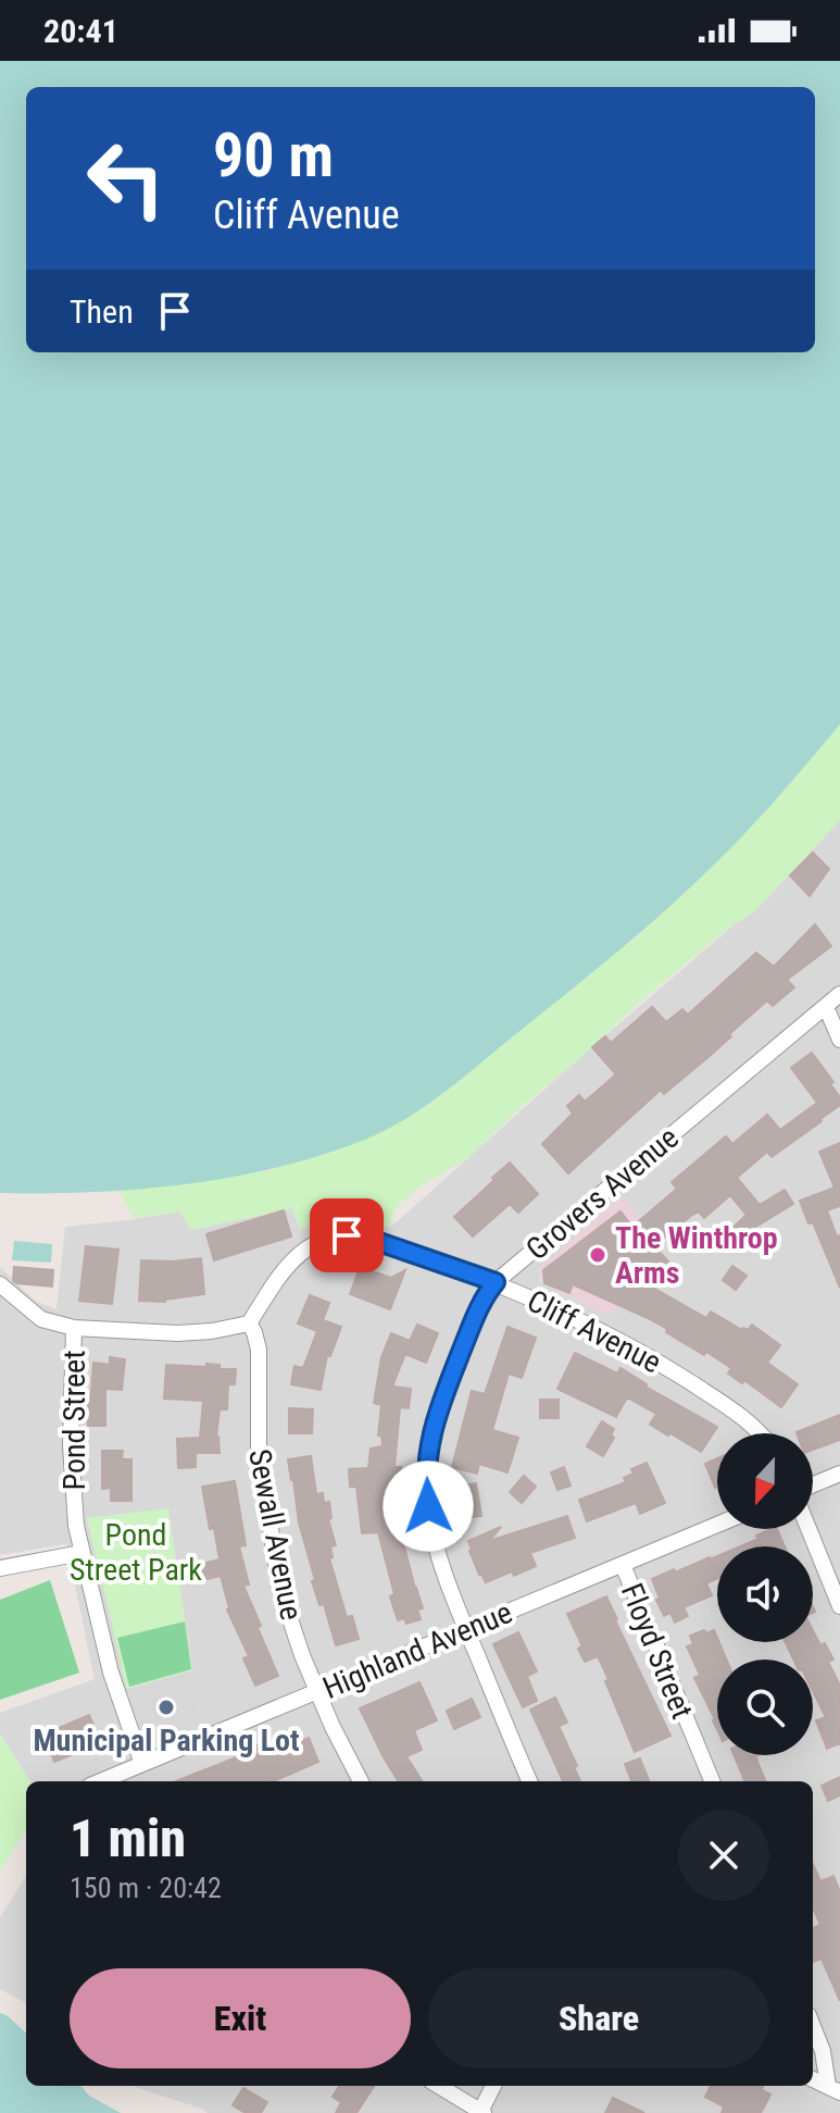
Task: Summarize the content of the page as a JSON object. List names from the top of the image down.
{
  "streets": {
    "street": [
      "Grovers Avenue",
      "Cliff Avenue",
      "Pond Street",
      "Sewall Avenue",
      "Highland Avenue",
      "Floyd Street"
    ]
  },
  "crossings": [
    ["Grovers Avenue", "Cliff Avenue"],
    ["Grovers Avenue", "Highland Avenue"],
    ["Cliff Avenue", "Sewall Avenue"],
    ["Pond Street", "Highland Avenue"],
    ["Sewall Avenue", "Highland Avenue"],
    ["Highland Avenue", "Floyd Street"]
  ],
  "parks": ["Pond Street Park"],
  "places": ["The Winthrop Arms", "Municipal Parking Lot"],
  "north": "bottom",
  "page": {
    "status": "20:41",
    "turn": ["90 m", "Cliff Avenue"],
    "then": "Then",
    "heading": ["1 min", "150 m · 20:42"],
    "buttons": ["Exit", "Share"]
  }
}
